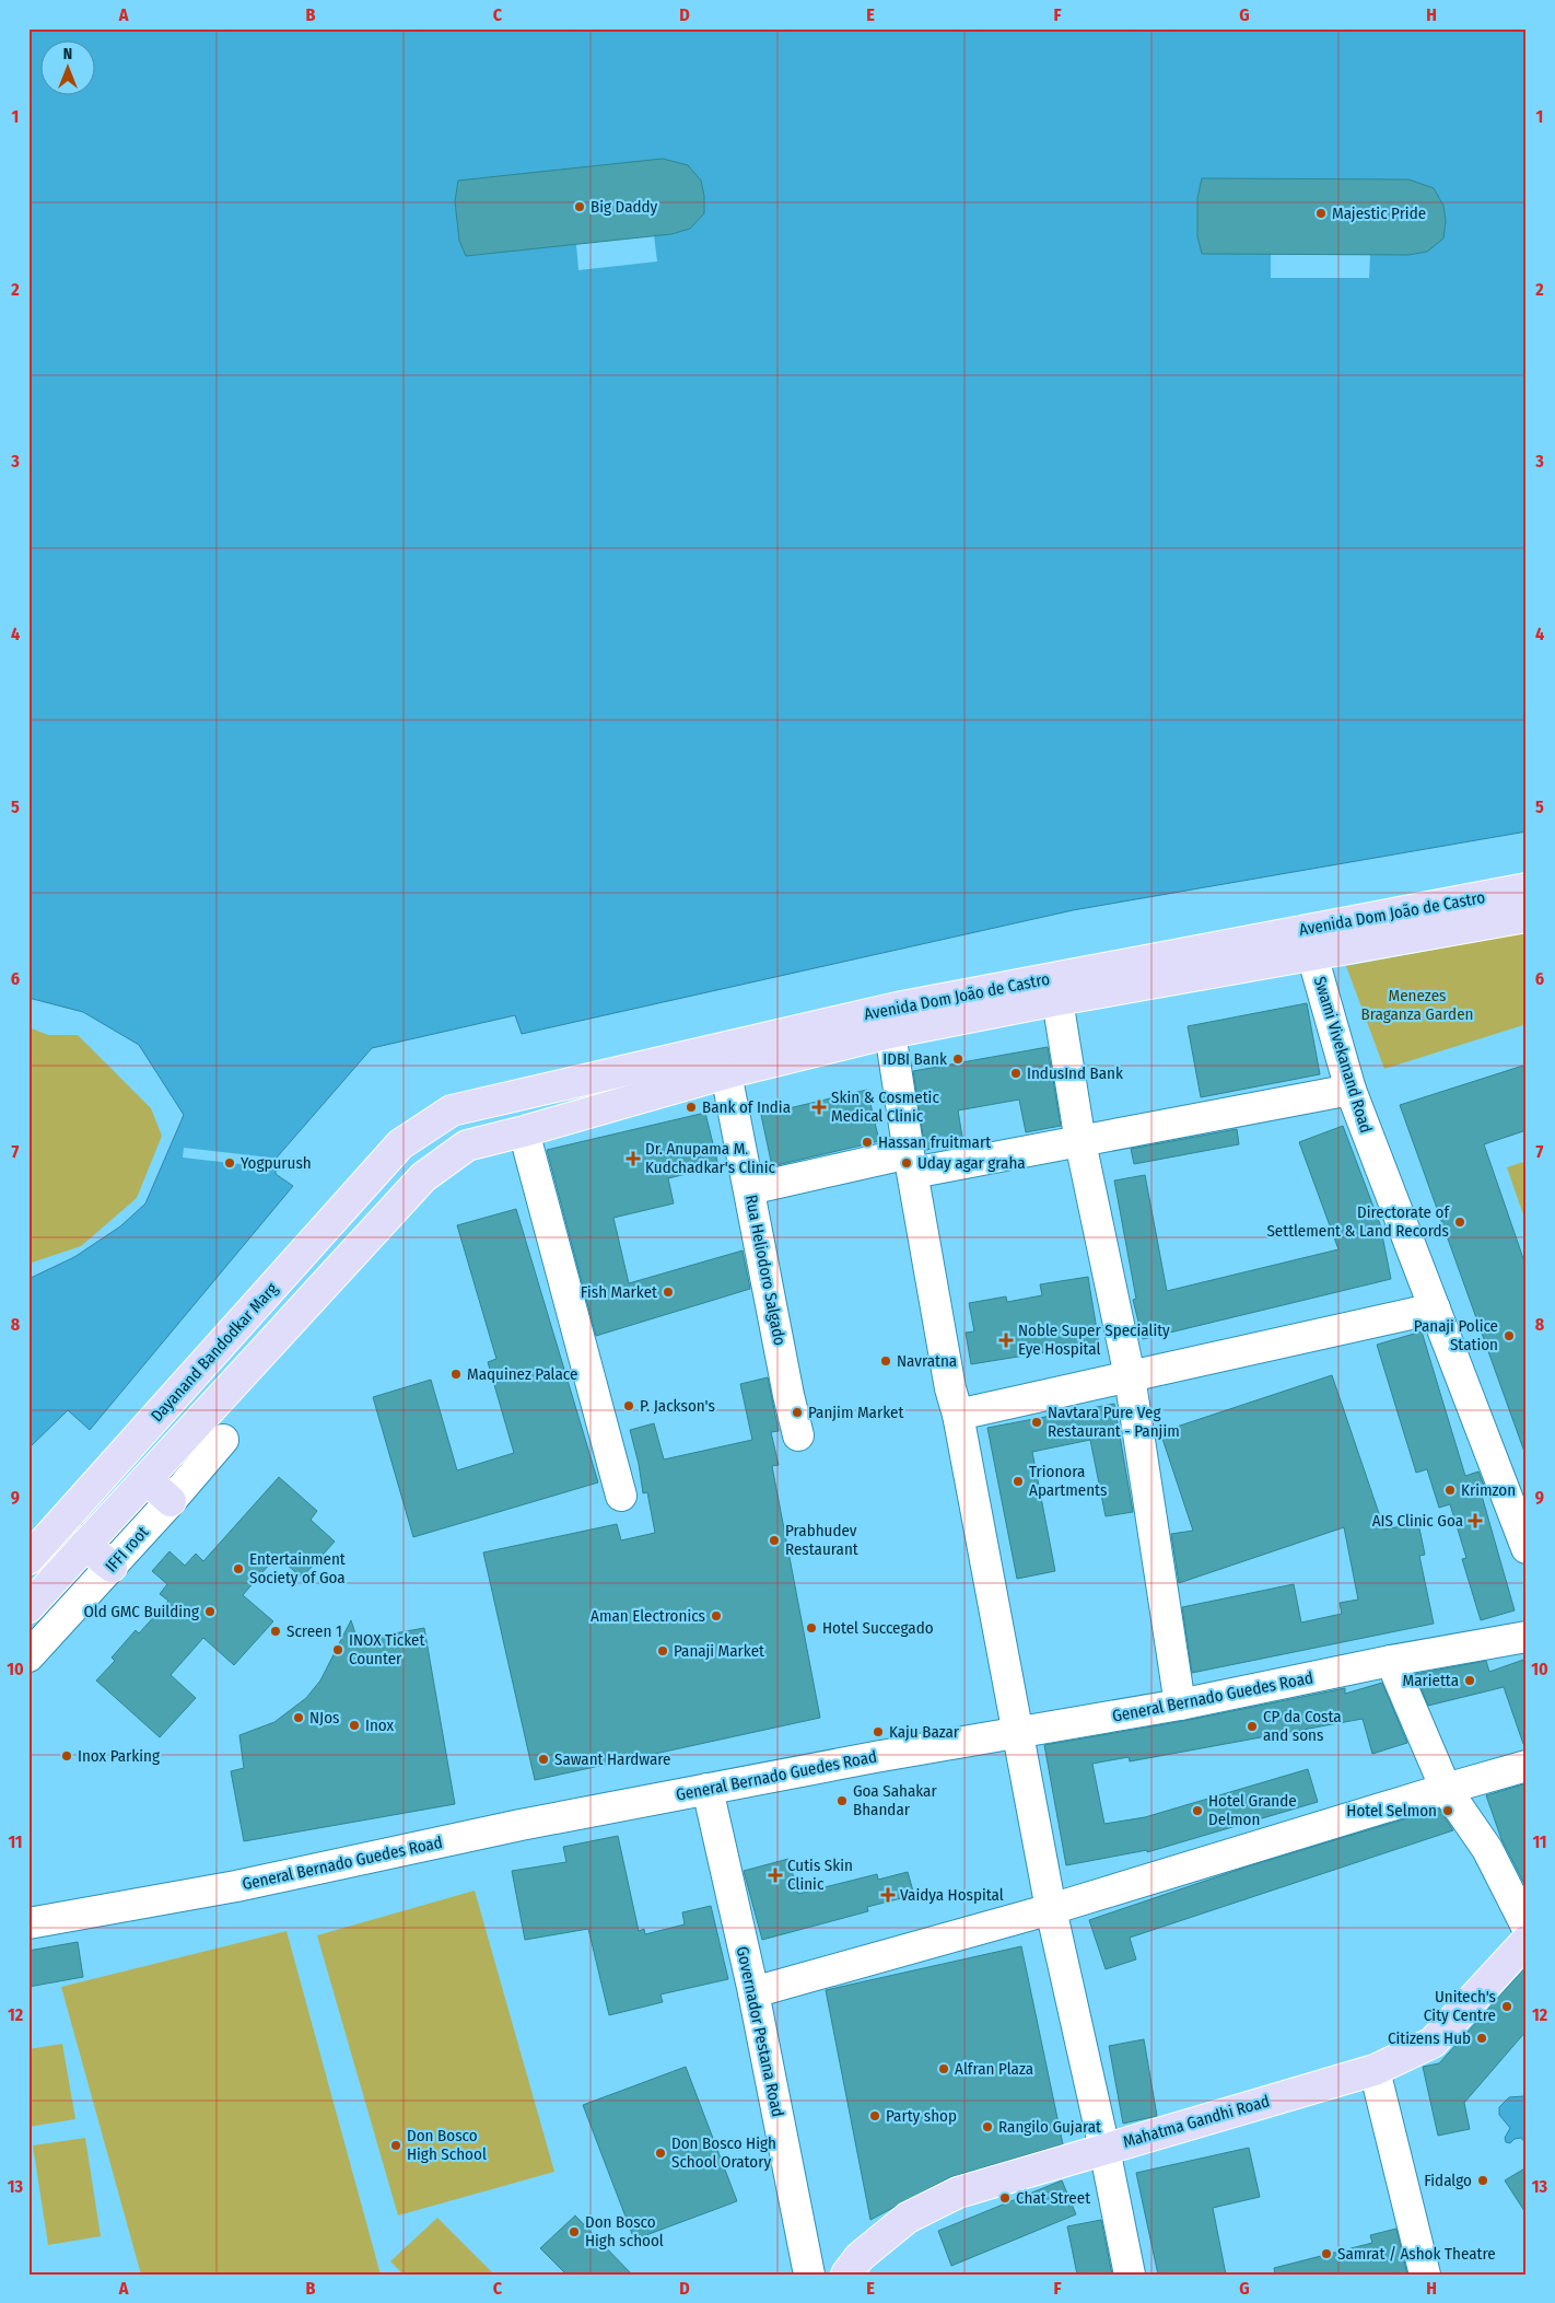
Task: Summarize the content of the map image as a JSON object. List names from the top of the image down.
{
  "streets": {
    "main road": ["Avenida Dom João de Castro", "Dayanand Bandodkar Marg", "Mahatma Gandhi Road"],
    "street": [
      "Swami Vivekanand Road",
      "Rua Heliodoro Salgado",
      "IFFI root",
      "General Bernado Guedes Road",
      "Governador Pestana Road"
    ]
  },
  "crossings": [
    ["Avenida Dom João de Castro", "Swami Vivekanand Road"],
    ["Avenida Dom João de Castro", "Rua Heliodoro Salgado"],
    ["Avenida Dom João de Castro", "Dayanand Bandodkar Marg"],
    ["General Bernado Guedes Road", "Governador Pestana Road"]
  ],
  "parks": ["Menezes Braganza Garden"],
  "places": {
    "other": [
      "Big Daddy",
      "Majestic Pride",
      "IDBI Bank",
      "IndusInd Bank",
      "Bank of India",
      "Hassan fruitmart",
      "Yogpurush",
      "Uday agar graha",
      "Directorate of Settlement & Land Records",
      "Fish Market",
      "Panaji Police Station",
      "Navratna",
      "Maquinez Palace",
      "P. Jackson's",
      "Panjim Market",
      "Navtara Pure Veg Restaurant - Panjim",
      "Trionora Apartments",
      "Krimzon",
      "Prabhudev Restaurant",
      "Entertainment Society of Goa",
      "Old GMC Building",
      "Aman Electronics",
      "Hotel Succegado",
      "Screen 1",
      "INOX Ticket Counter",
      "Panaji Market",
      "Marietta",
      "NJos",
      "Inox",
      "CP da Costa and sons",
      "Kaju Bazar",
      "Inox Parking",
      "Sawant Hardware",
      "Goa Sahakar Bhandar",
      "Hotel Grande Delmon",
      "Hotel Selmon",
      "Unitech's City Centre",
      "Citizens Hub",
      "Alfran Plaza",
      "Party shop",
      "Rangilo Gujarat",
      "Don Bosco High School",
      "Don Bosco High School Oratory",
      "Fidalgo",
      "Chat Street",
      "Don Bosco High school",
      "Samrat / Ashok Theatre"
    ],
    "health": [
      "Skin & Cosmetic Medical Clinic",
      "Dr. Anupama M. Kudchadkar's Clinic",
      "Noble Super Speciality Eye Hospital",
      "AIS Clinic Goa",
      "Cutis Skin Clinic",
      "Vaidya Hospital"
    ]
  },
  "north": "top",
  "grid": {
    "columns": [
      "A",
      "B",
      "C",
      "D",
      "E",
      "F",
      "G",
      "H"
    ],
    "rows": [
      "1",
      "2",
      "3",
      "4",
      "5",
      "6",
      "7",
      "8",
      "9",
      "10",
      "11",
      "12",
      "13"
    ]
  }
}
